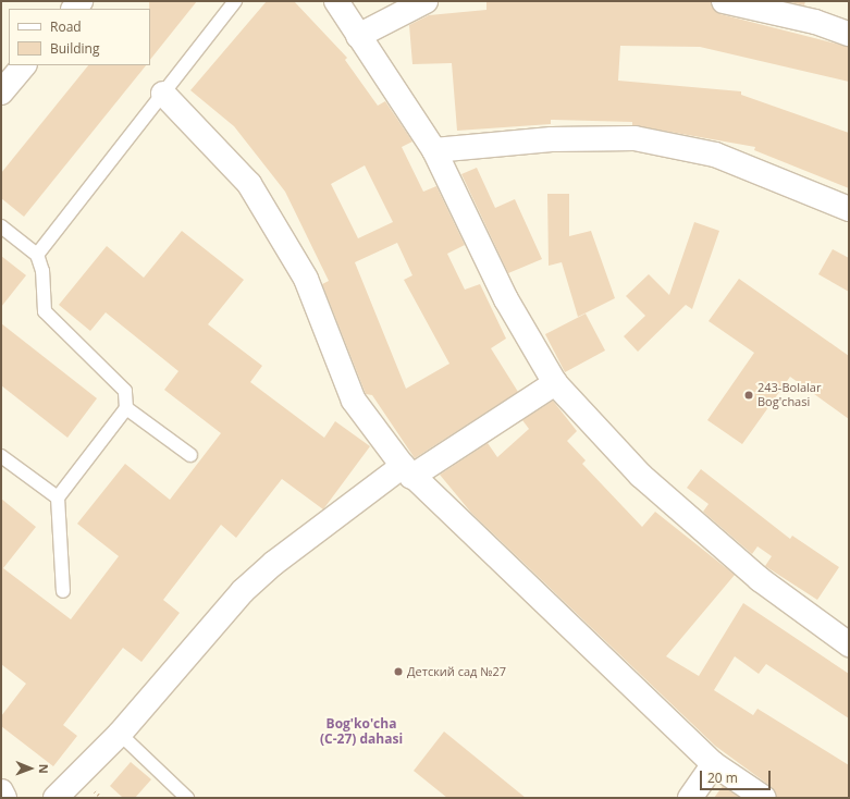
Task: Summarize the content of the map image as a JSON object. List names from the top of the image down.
{
  "districts": ["Bog'ko'cha (C-27) dahasi"],
  "places": ["243-Bolalar Bog'chasi", "Детский сад №27"],
  "legend": ["Road", "Building"],
  "scale_bar": "20 m",
  "north": "right"
}
